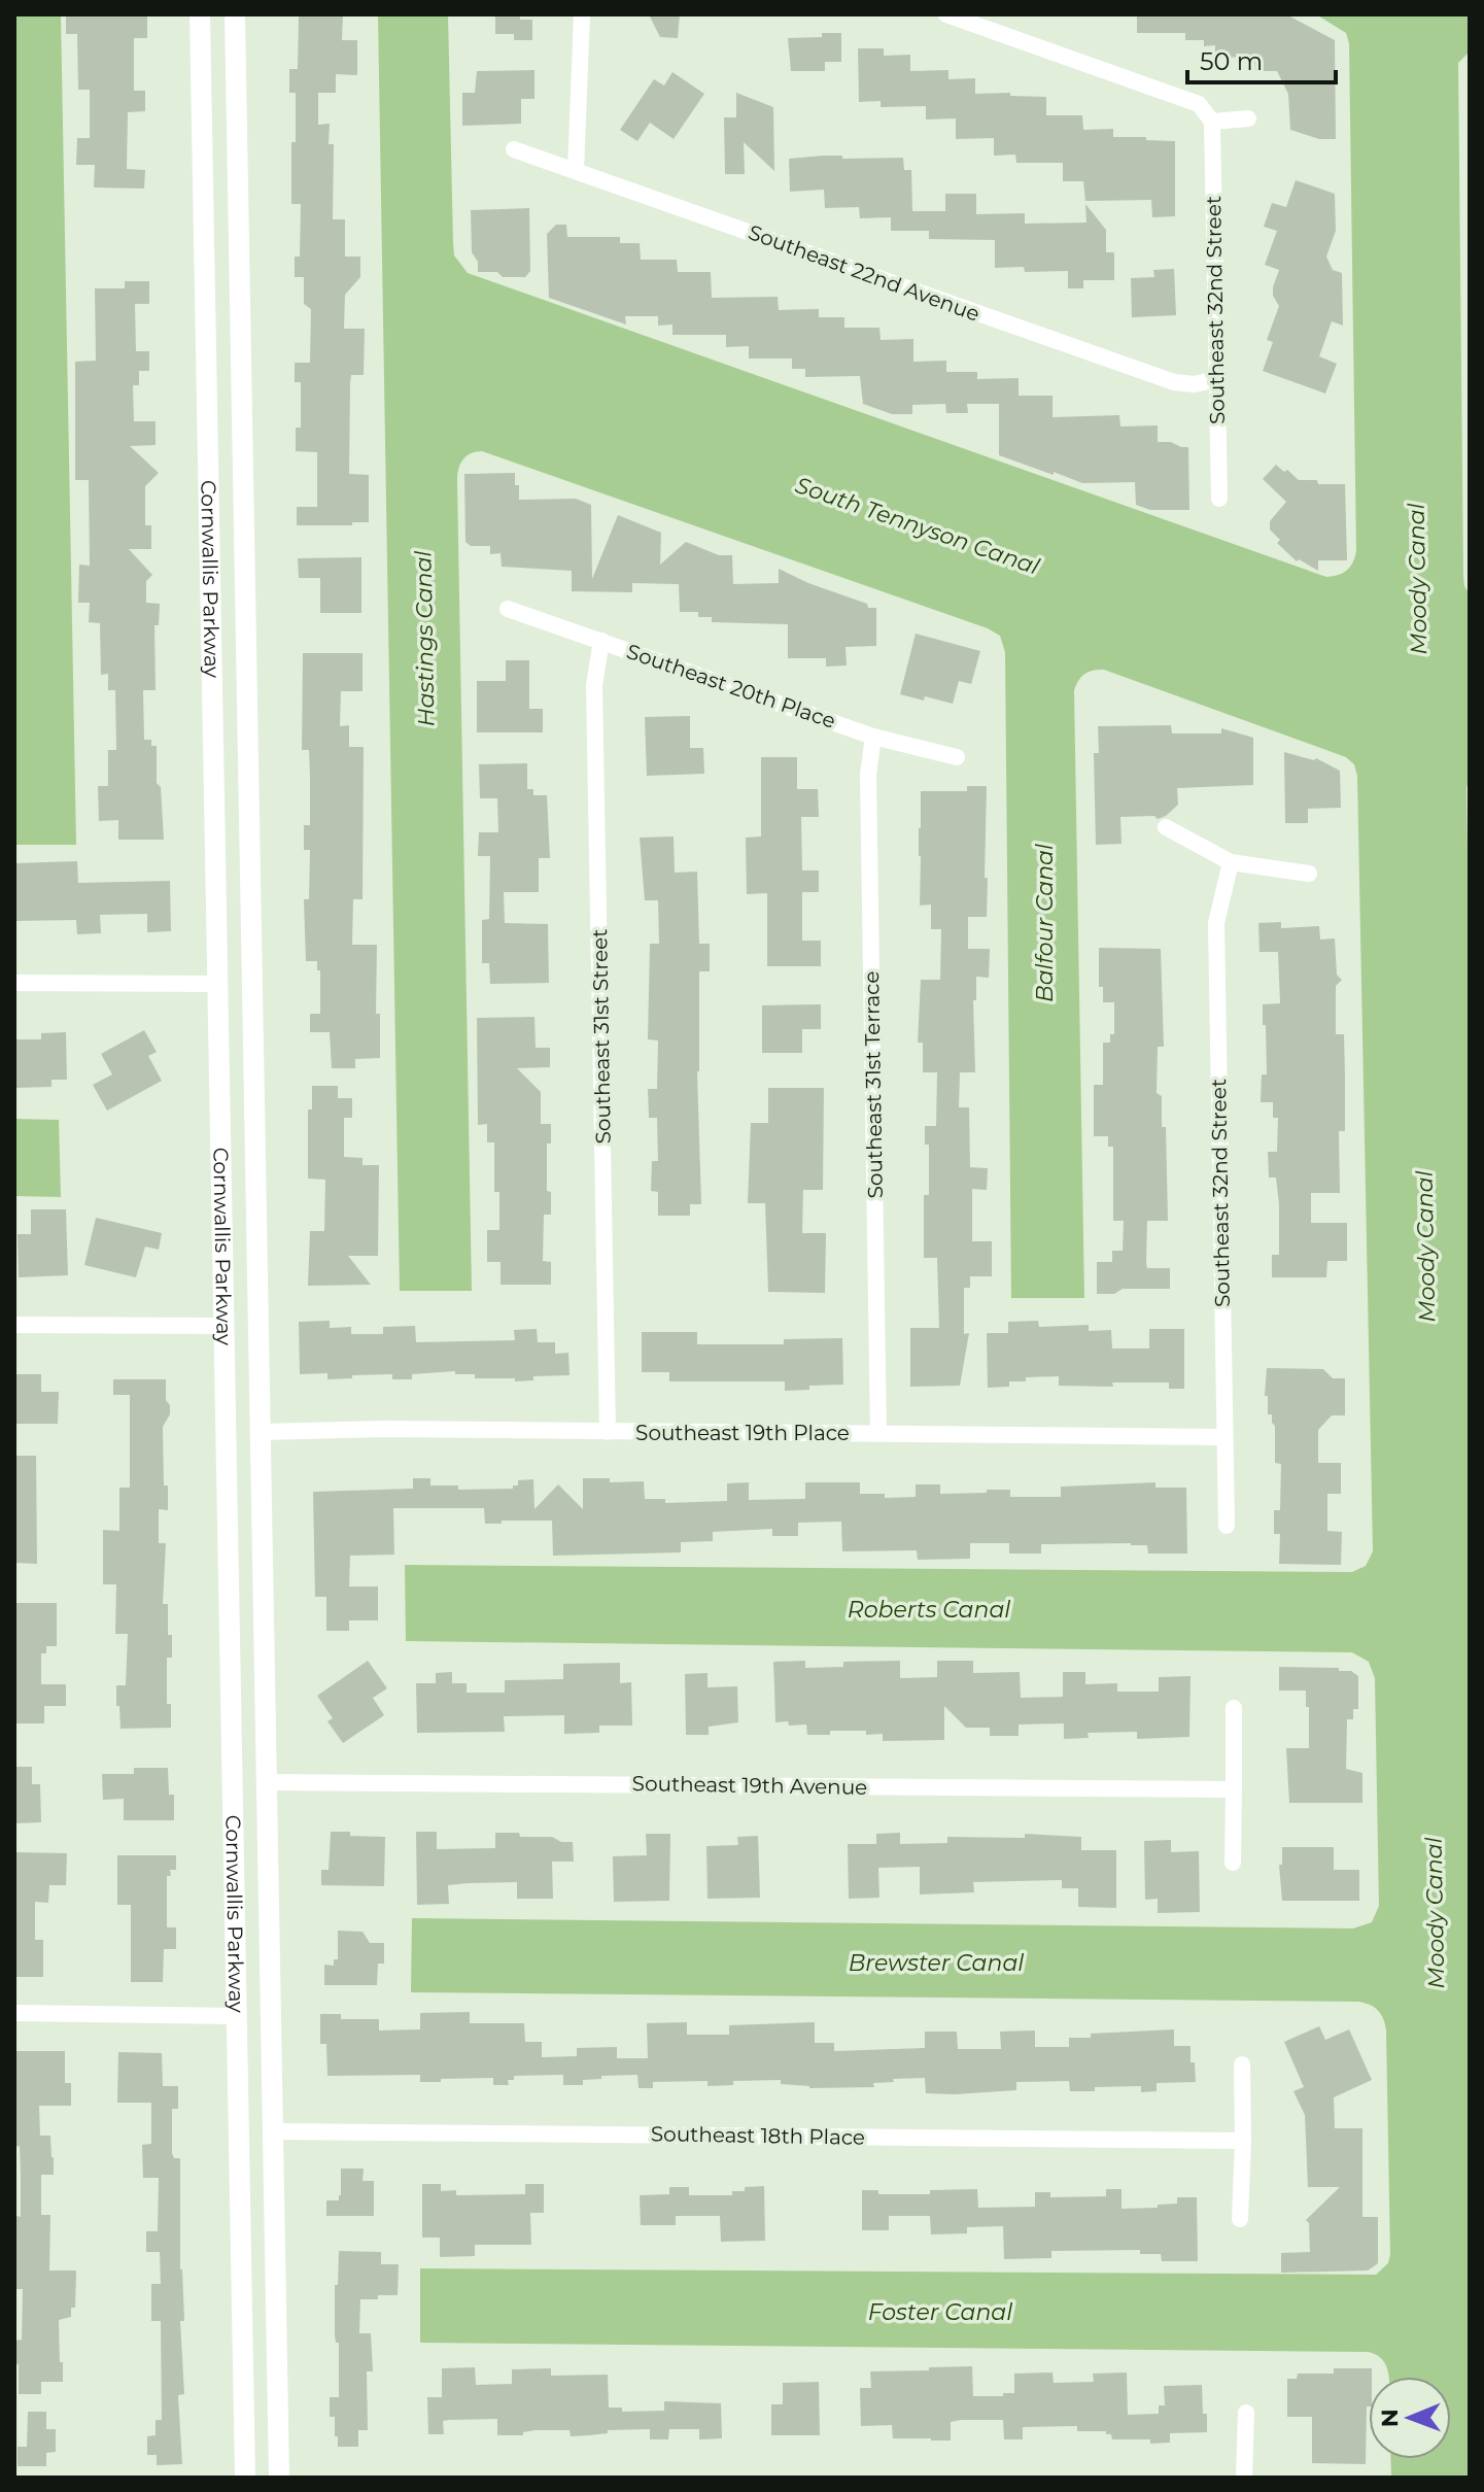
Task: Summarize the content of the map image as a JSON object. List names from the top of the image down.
{
  "streets": {
    "street": [
      "Southeast 22nd Avenue",
      "Southeast 32nd Street",
      "Cornwallis Parkway",
      "Southeast 20th Place",
      "Southeast 31st Street",
      "Southeast 31st Terrace",
      "Southeast 19th Place",
      "Southeast 19th Avenue",
      "Southeast 18th Place"
    ]
  },
  "crossings": [
    ["Southeast 22nd Avenue", "Southeast 32nd Street"],
    ["Southeast 32nd Street", "Southeast 19th Place"],
    ["Cornwallis Parkway", "Southeast 19th Place"],
    ["Cornwallis Parkway", "Southeast 19th Avenue"],
    ["Cornwallis Parkway", "Southeast 18th Place"],
    ["Southeast 20th Place", "Southeast 31st Street"],
    ["Southeast 20th Place", "Southeast 31st Terrace"],
    ["Southeast 31st Street", "Southeast 19th Place"],
    ["Southeast 31st Terrace", "Southeast 19th Place"]
  ],
  "water": [
    "South Tennyson Canal",
    "Moody Canal",
    "Hastings Canal",
    "Balfour Canal",
    "Roberts Canal",
    "Brewster Canal",
    "Foster Canal"
  ],
  "scale_bar": "50 m",
  "north": "left"
}
